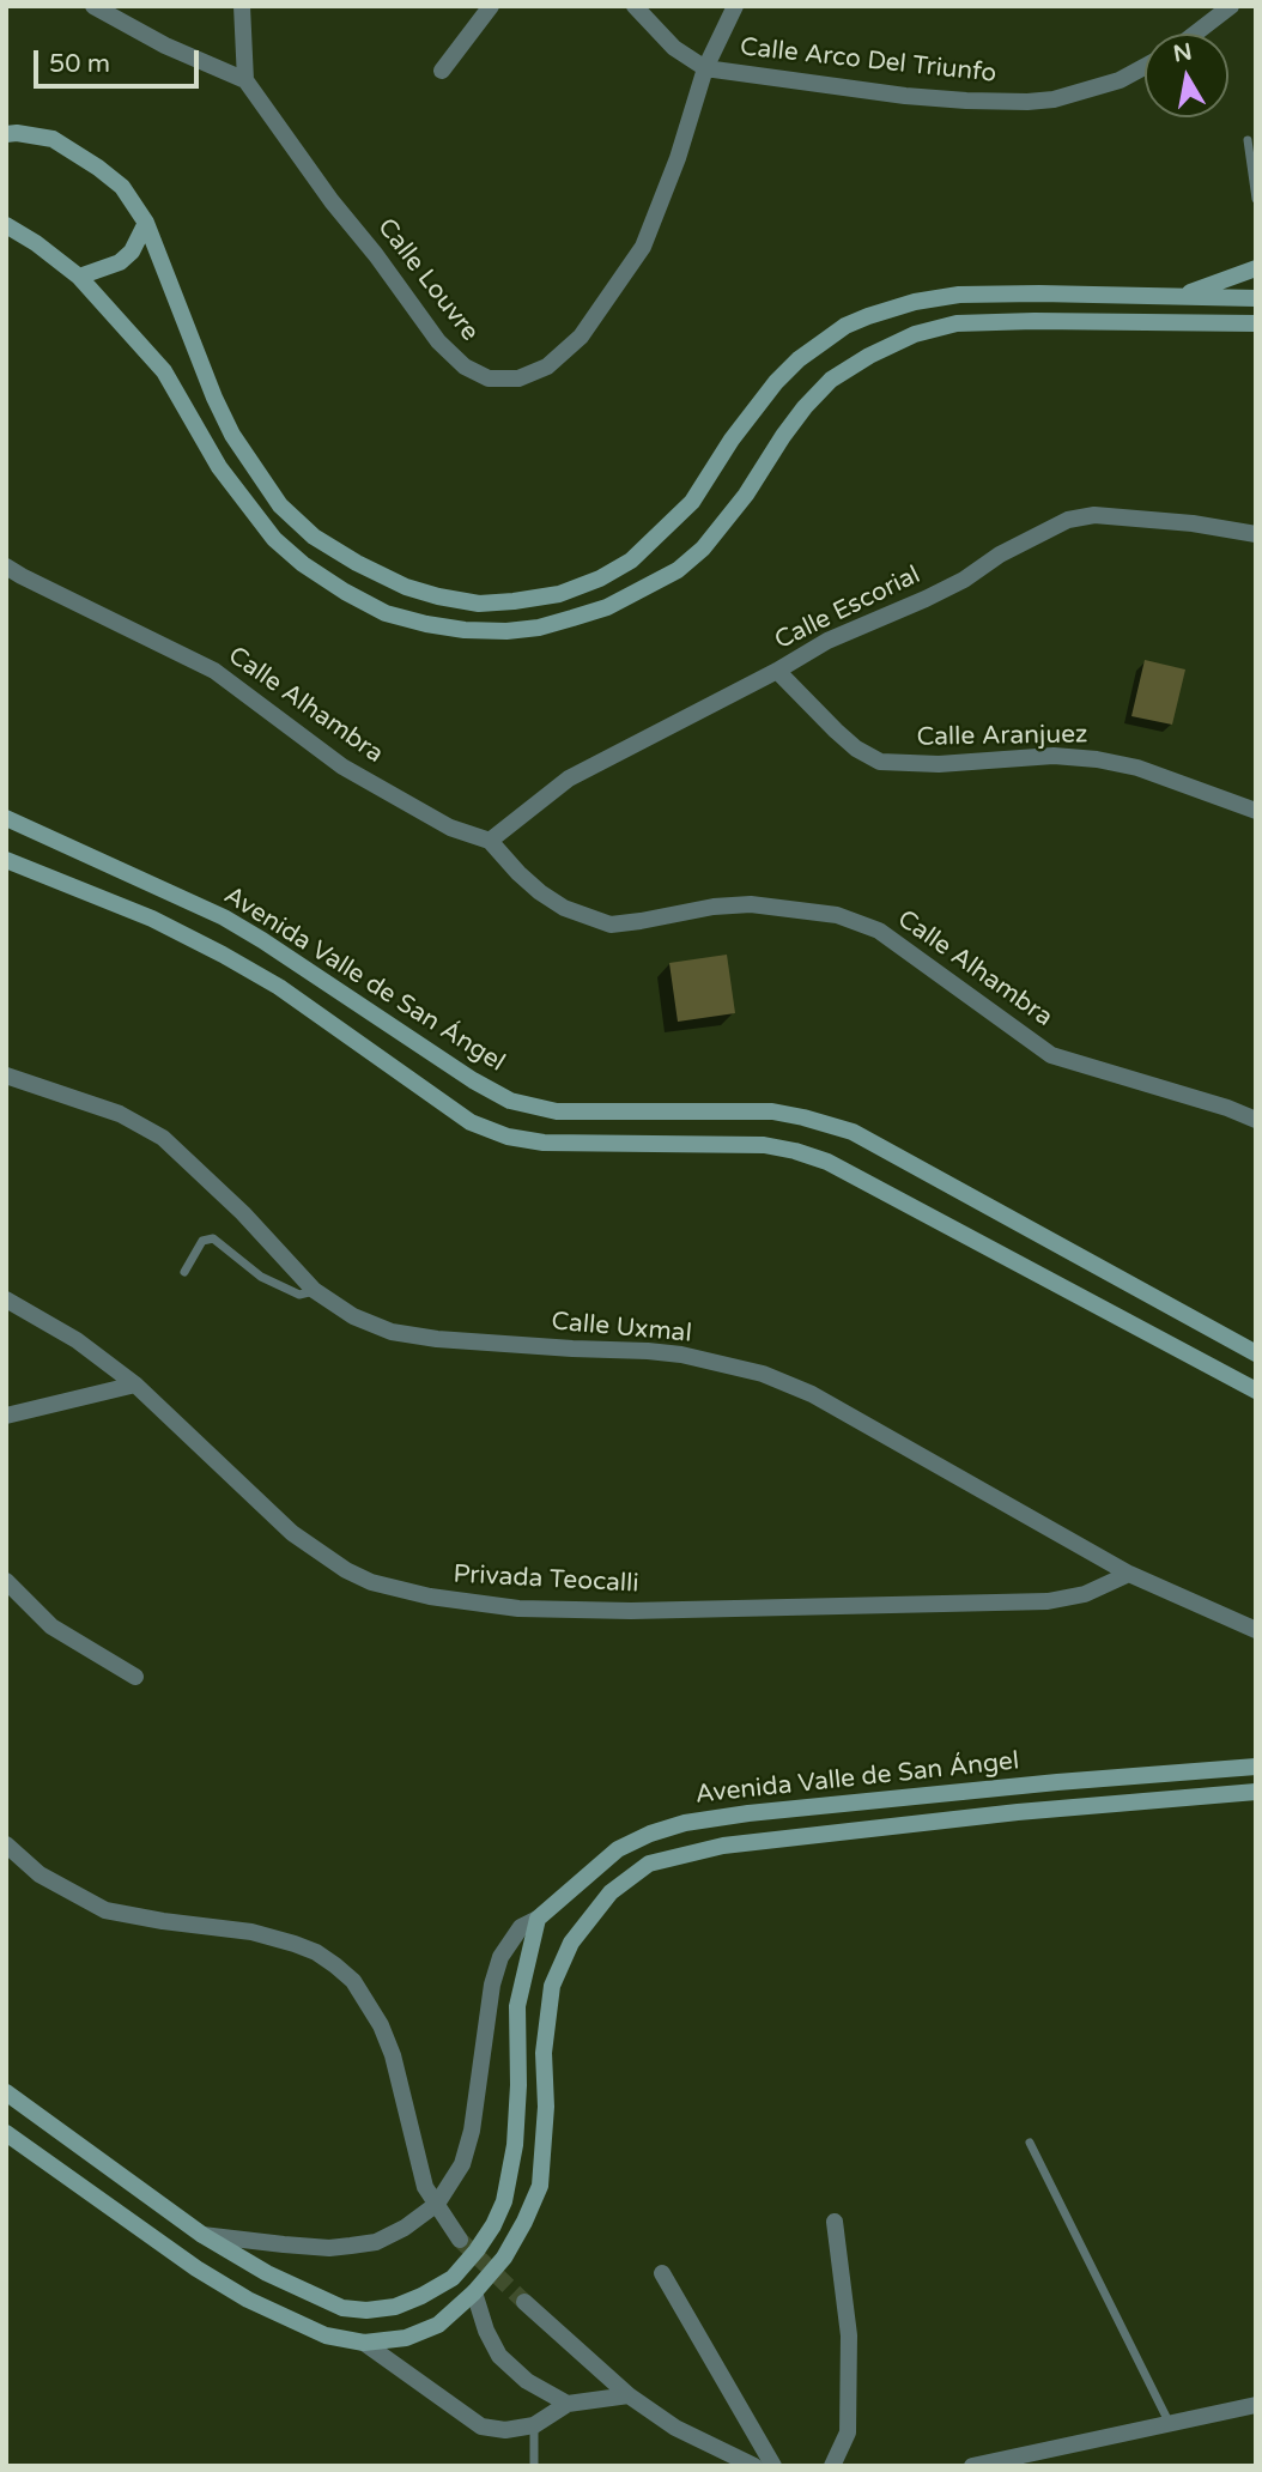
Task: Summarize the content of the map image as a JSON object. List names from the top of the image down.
{
  "streets": {
    "street": [
      "Calle Arco Del Triunfo",
      "Calle Louvre",
      "Calle Escorial",
      "Calle Alhambra",
      "Calle Aranjuez",
      "Avenida Valle de San Ángel",
      "Calle Uxmal",
      "Privada Teocalli"
    ]
  },
  "crossings": [
    ["Calle Arco Del Triunfo", "Calle Louvre"],
    ["Calle Escorial", "Calle Alhambra"],
    ["Calle Escorial", "Calle Aranjuez"],
    ["Calle Uxmal", "Privada Teocalli"]
  ],
  "scale_bar": "50 m",
  "north": "top"
}
